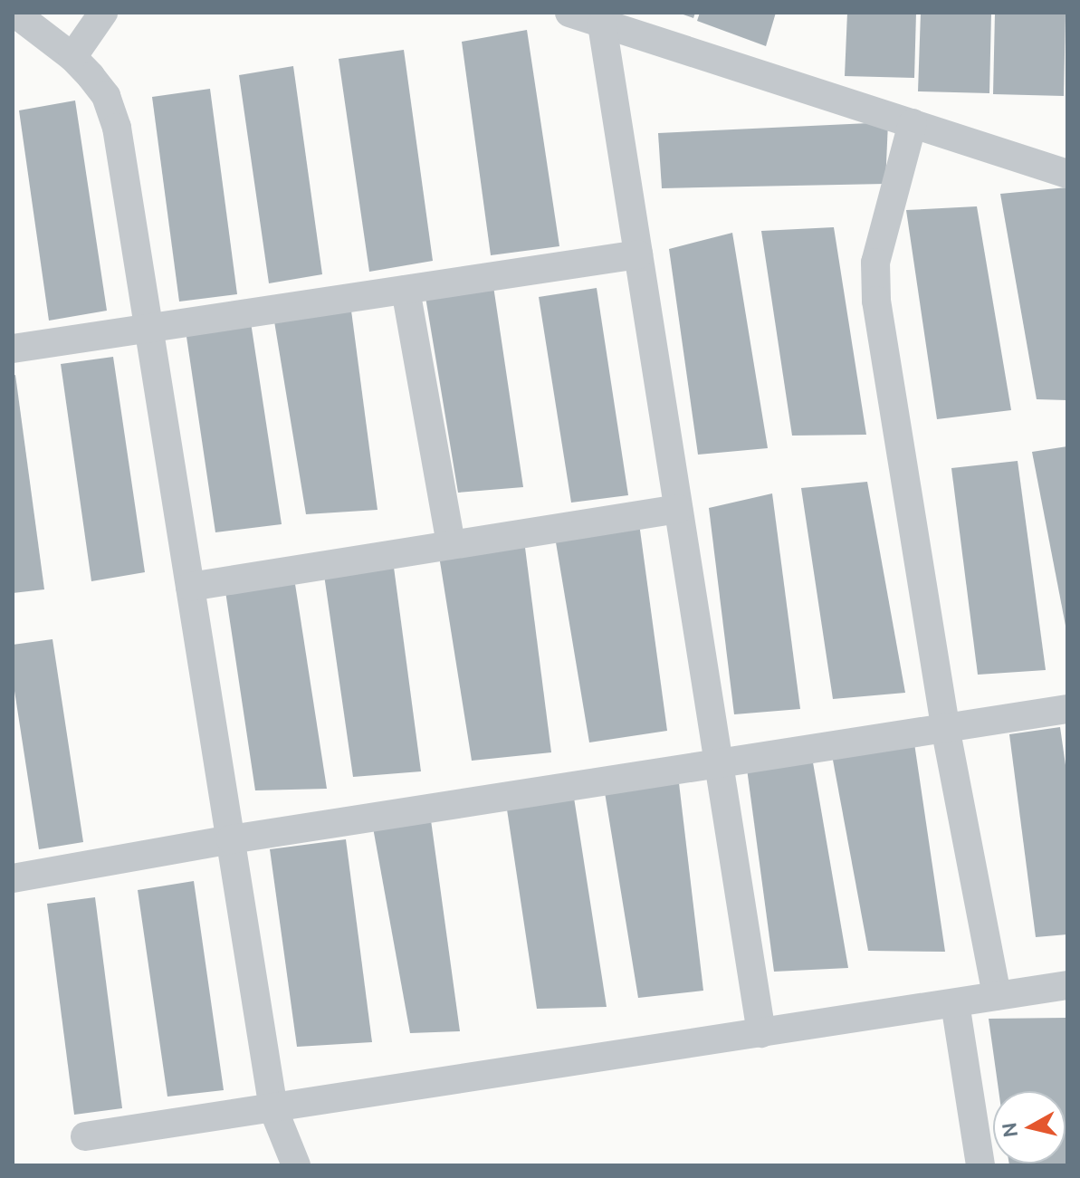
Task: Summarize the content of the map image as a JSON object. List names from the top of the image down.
{
  "north": "left"
}
